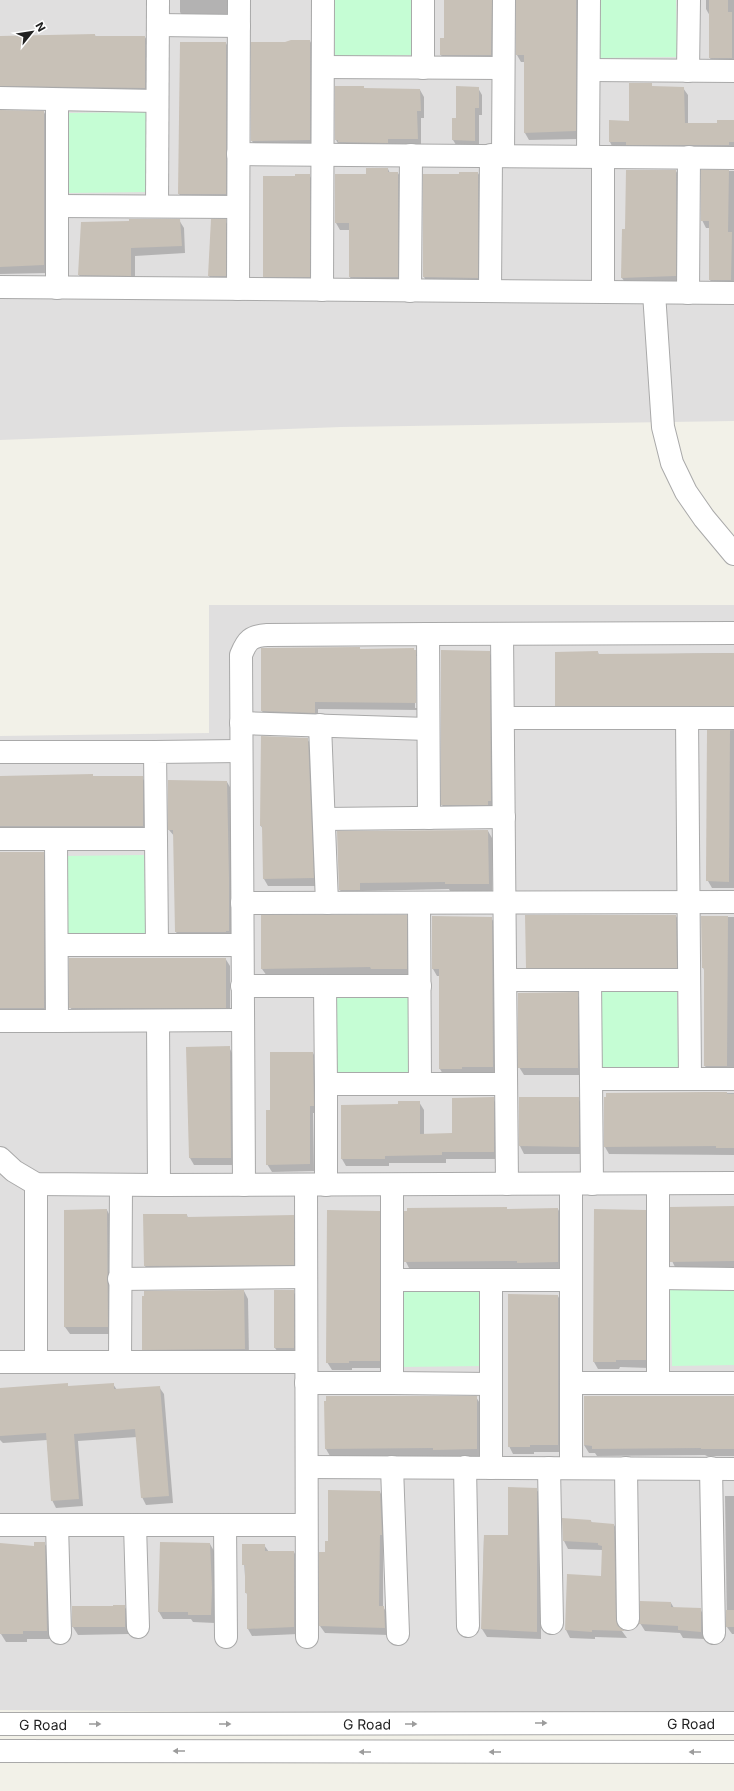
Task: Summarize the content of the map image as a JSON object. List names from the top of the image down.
{
  "streets": {
    "street": ["G Road"]
  },
  "north": "top right"
}
